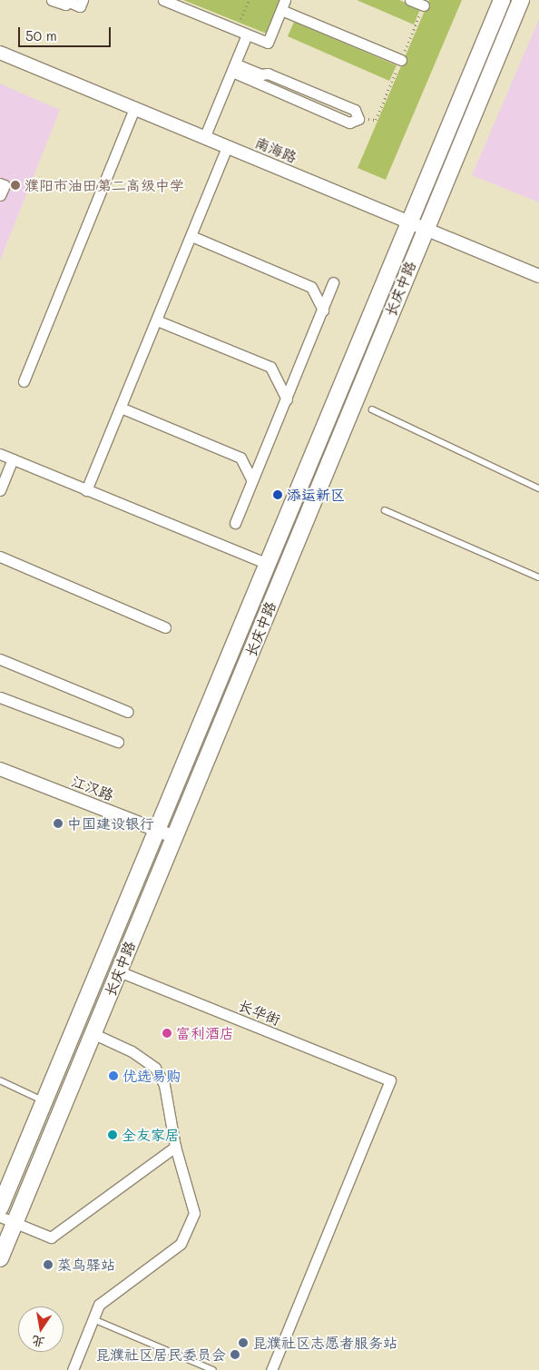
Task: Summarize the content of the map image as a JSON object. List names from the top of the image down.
{
  "streets": {
    "main road": ["长庆中路"],
    "street": ["南海路", "江汉路", "长华街"]
  },
  "crossings": [
    ["南海路", "长庆中路"],
    ["长庆中路", "江汉路"],
    ["长庆中路", "长华街"]
  ],
  "places": [
    "濮阳市油田第二高级中学",
    "添运新区",
    "中国建设银行",
    "富利酒店",
    "优选易购",
    "全友家居",
    "菜鸟驿站",
    "昆濮社区志愿者服务站",
    "昆濮社区居民委员会"
  ],
  "scale_bar": "50 m",
  "north": "bottom"
}
